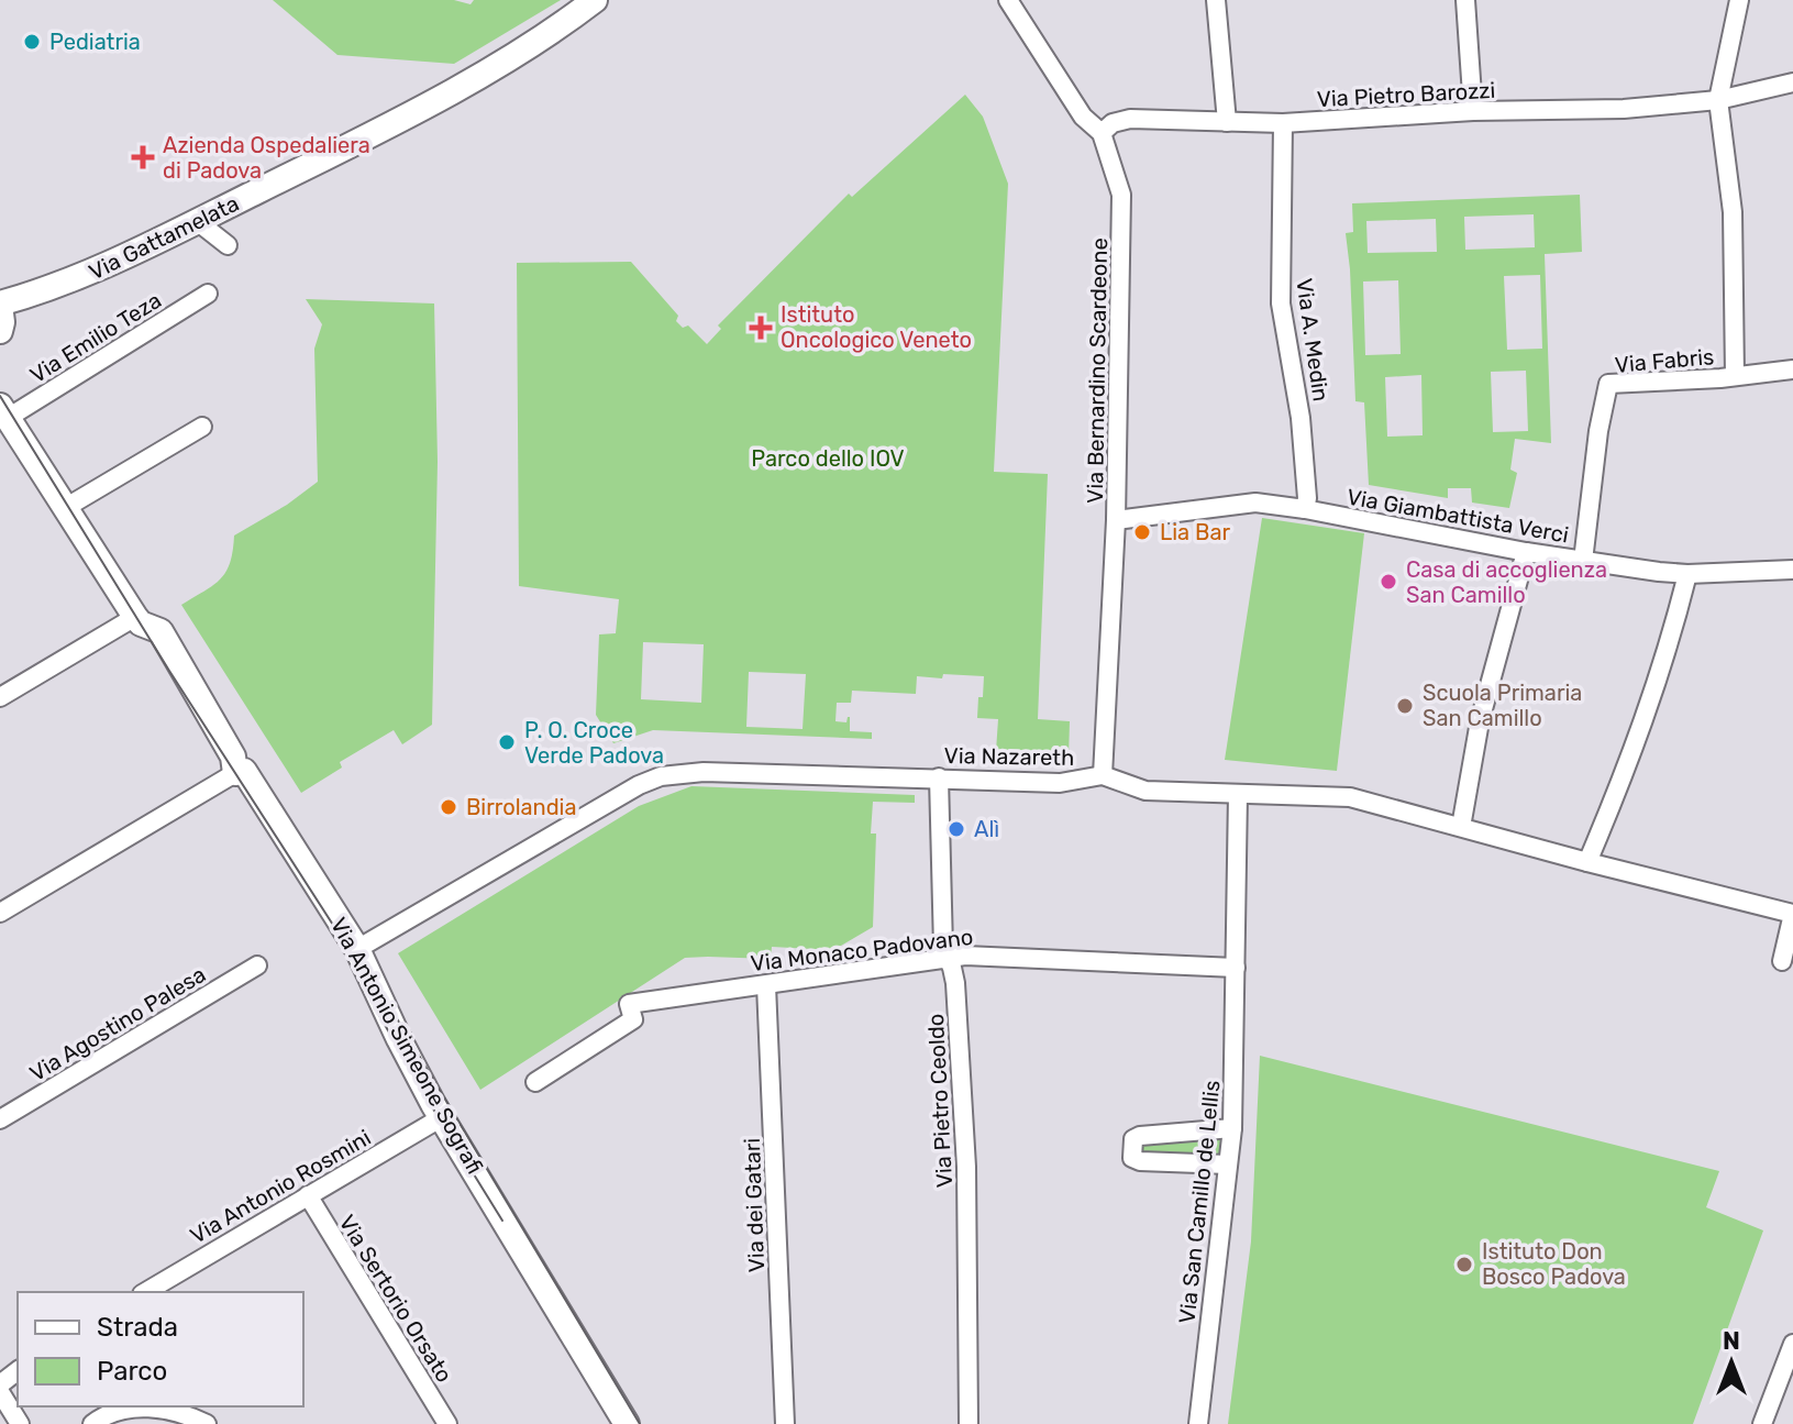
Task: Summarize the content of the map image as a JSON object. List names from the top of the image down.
{
  "streets": {
    "street": [
      "Via Pietro Barozzi",
      "Via Gattamelata",
      "Via Emilio Teza",
      "Via A. Medin",
      "Via Fabris",
      "Via Bernardino Scardeone",
      "Via Giambattista Verci",
      "Via Nazareth",
      "Via Monaco Padovano",
      "Via Agostino Palesa",
      "Via Antonio Simeone Sografi",
      "Via Pietro Ceoldo",
      "Via Antonio Rosmini",
      "Via San Camillo de Lellis",
      "Via dei Gatari",
      "Via Sertorio Orsato"
    ]
  },
  "crossings": [
    ["Via Pietro Barozzi", "Via A. Medin"],
    ["Via Pietro Barozzi", "Via Bernardino Scardeone"],
    ["Via Emilio Teza", "Via Antonio Simeone Sografi"],
    ["Via A. Medin", "Via Giambattista Verci"],
    ["Via Fabris", "Via Giambattista Verci"],
    ["Via Bernardino Scardeone", "Via Giambattista Verci"],
    ["Via Bernardino Scardeone", "Via Nazareth"],
    ["Via Nazareth", "Via Antonio Simeone Sografi"],
    ["Via Nazareth", "Via Pietro Ceoldo"],
    ["Via Nazareth", "Via San Camillo de Lellis"],
    ["Via Monaco Padovano", "Via Pietro Ceoldo"],
    ["Via Monaco Padovano", "Via San Camillo de Lellis"],
    ["Via Monaco Padovano", "Via dei Gatari"],
    ["Via Antonio Simeone Sografi", "Via Antonio Rosmini"],
    ["Via Antonio Rosmini", "Via Sertorio Orsato"]
  ],
  "parks": ["Parco dello IOV"],
  "places": {
    "other": [
      "Pediatria",
      "Lia Bar",
      "Casa di accoglienza San Camillo",
      "Scuola Primaria San Camillo",
      "P. O. Croce Verde Padova",
      "Birrolandia",
      "Alì",
      "Istituto Don Bosco Padova"
    ],
    "health": ["Azienda Ospedaliera di Padova", "Istituto Oncologico Veneto"]
  },
  "legend": ["Strada", "Parco"],
  "north": "top"
}
